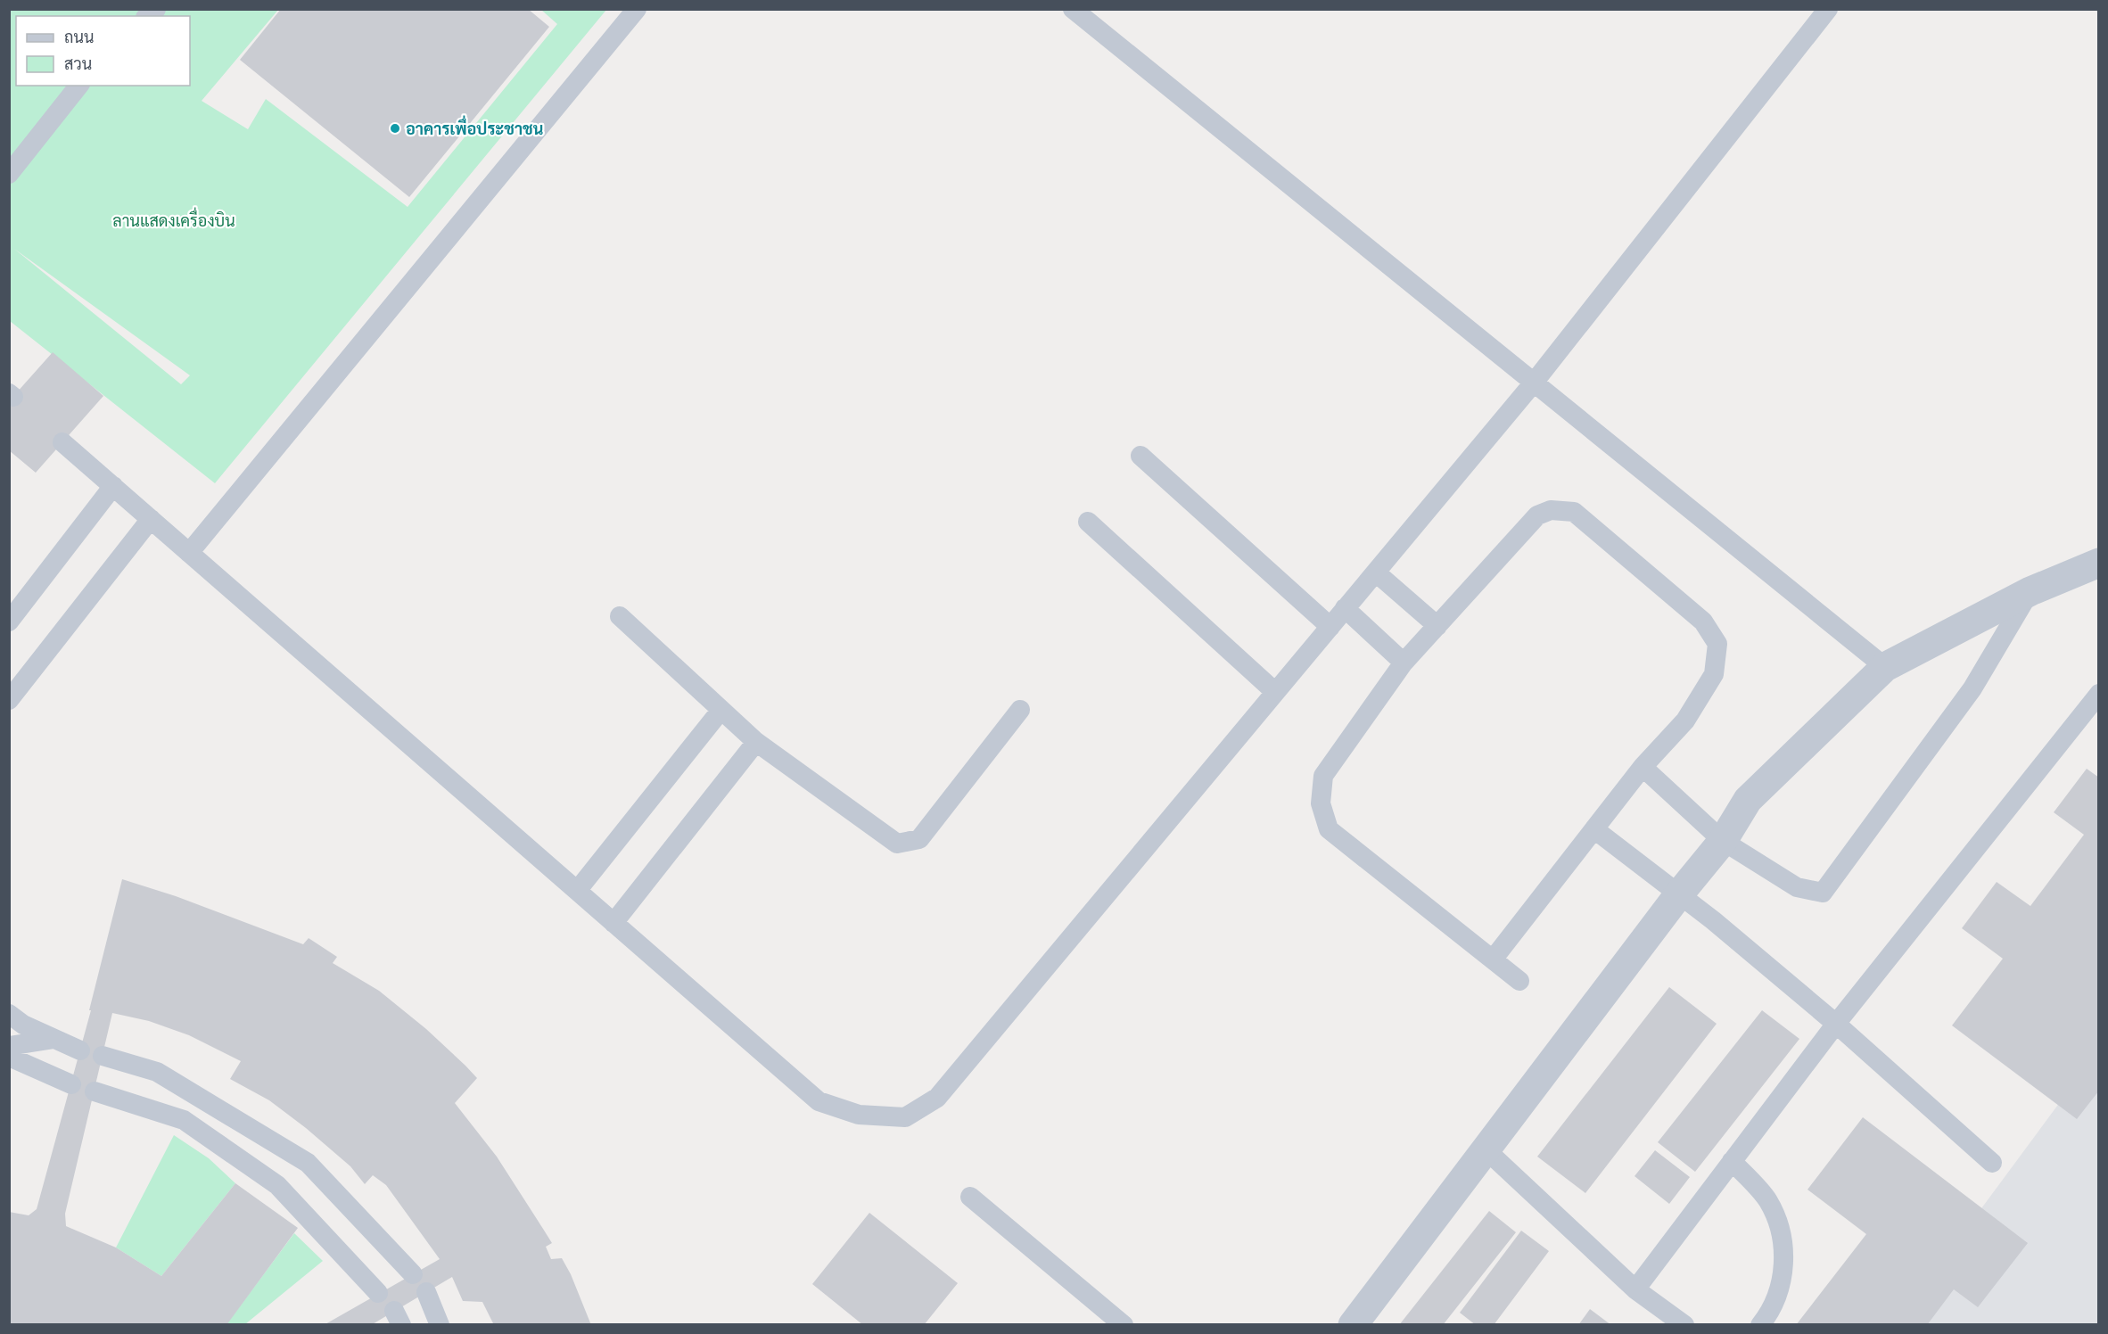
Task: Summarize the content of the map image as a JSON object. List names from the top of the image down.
{
  "parks": ["ลานแสดงเครื่องบิน"],
  "places": ["อาคารเพื่อประชาชน"],
  "legend": ["ถนน", "สวน"]
}
